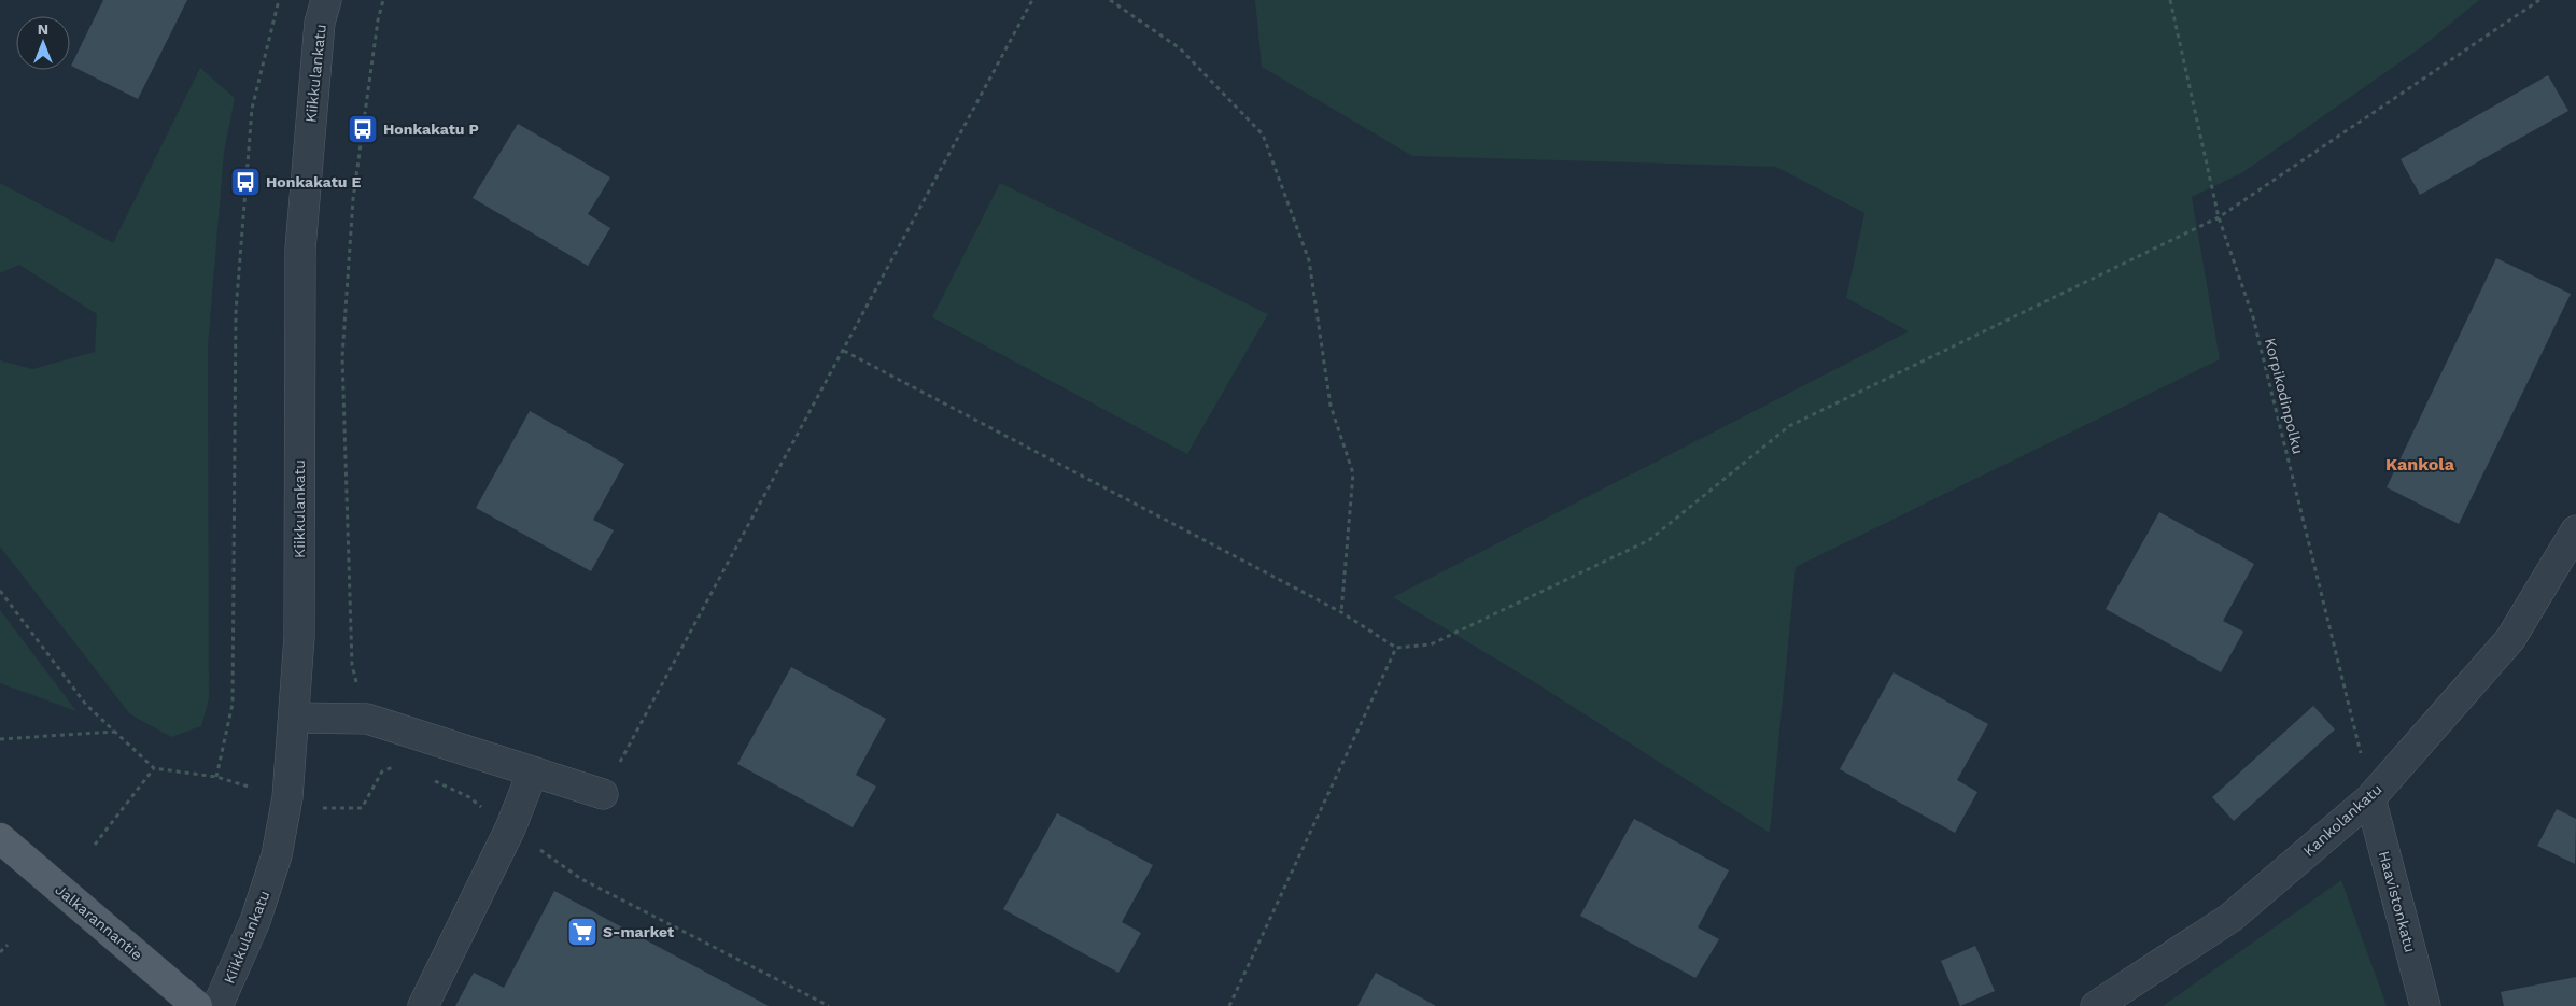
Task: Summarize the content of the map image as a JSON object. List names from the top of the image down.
{
  "streets": {
    "main road": ["Jalkarannantie"],
    "street": ["Kiikkulankatu", "Kankolankatu", "Haavistonkatu"],
    "path": ["Korpikodinpolku"]
  },
  "crossings": [
    ["Korpikodinpolku", "Kankolankatu"],
    ["Korpikodinpolku", "Haavistonkatu"],
    ["Kankolankatu", "Haavistonkatu"]
  ],
  "districts": ["Kankola"],
  "places": {
    "bus stop": ["Honkakatu P", "Honkakatu E"],
    "supermarket": ["S-market"]
  },
  "north": "top"
}
